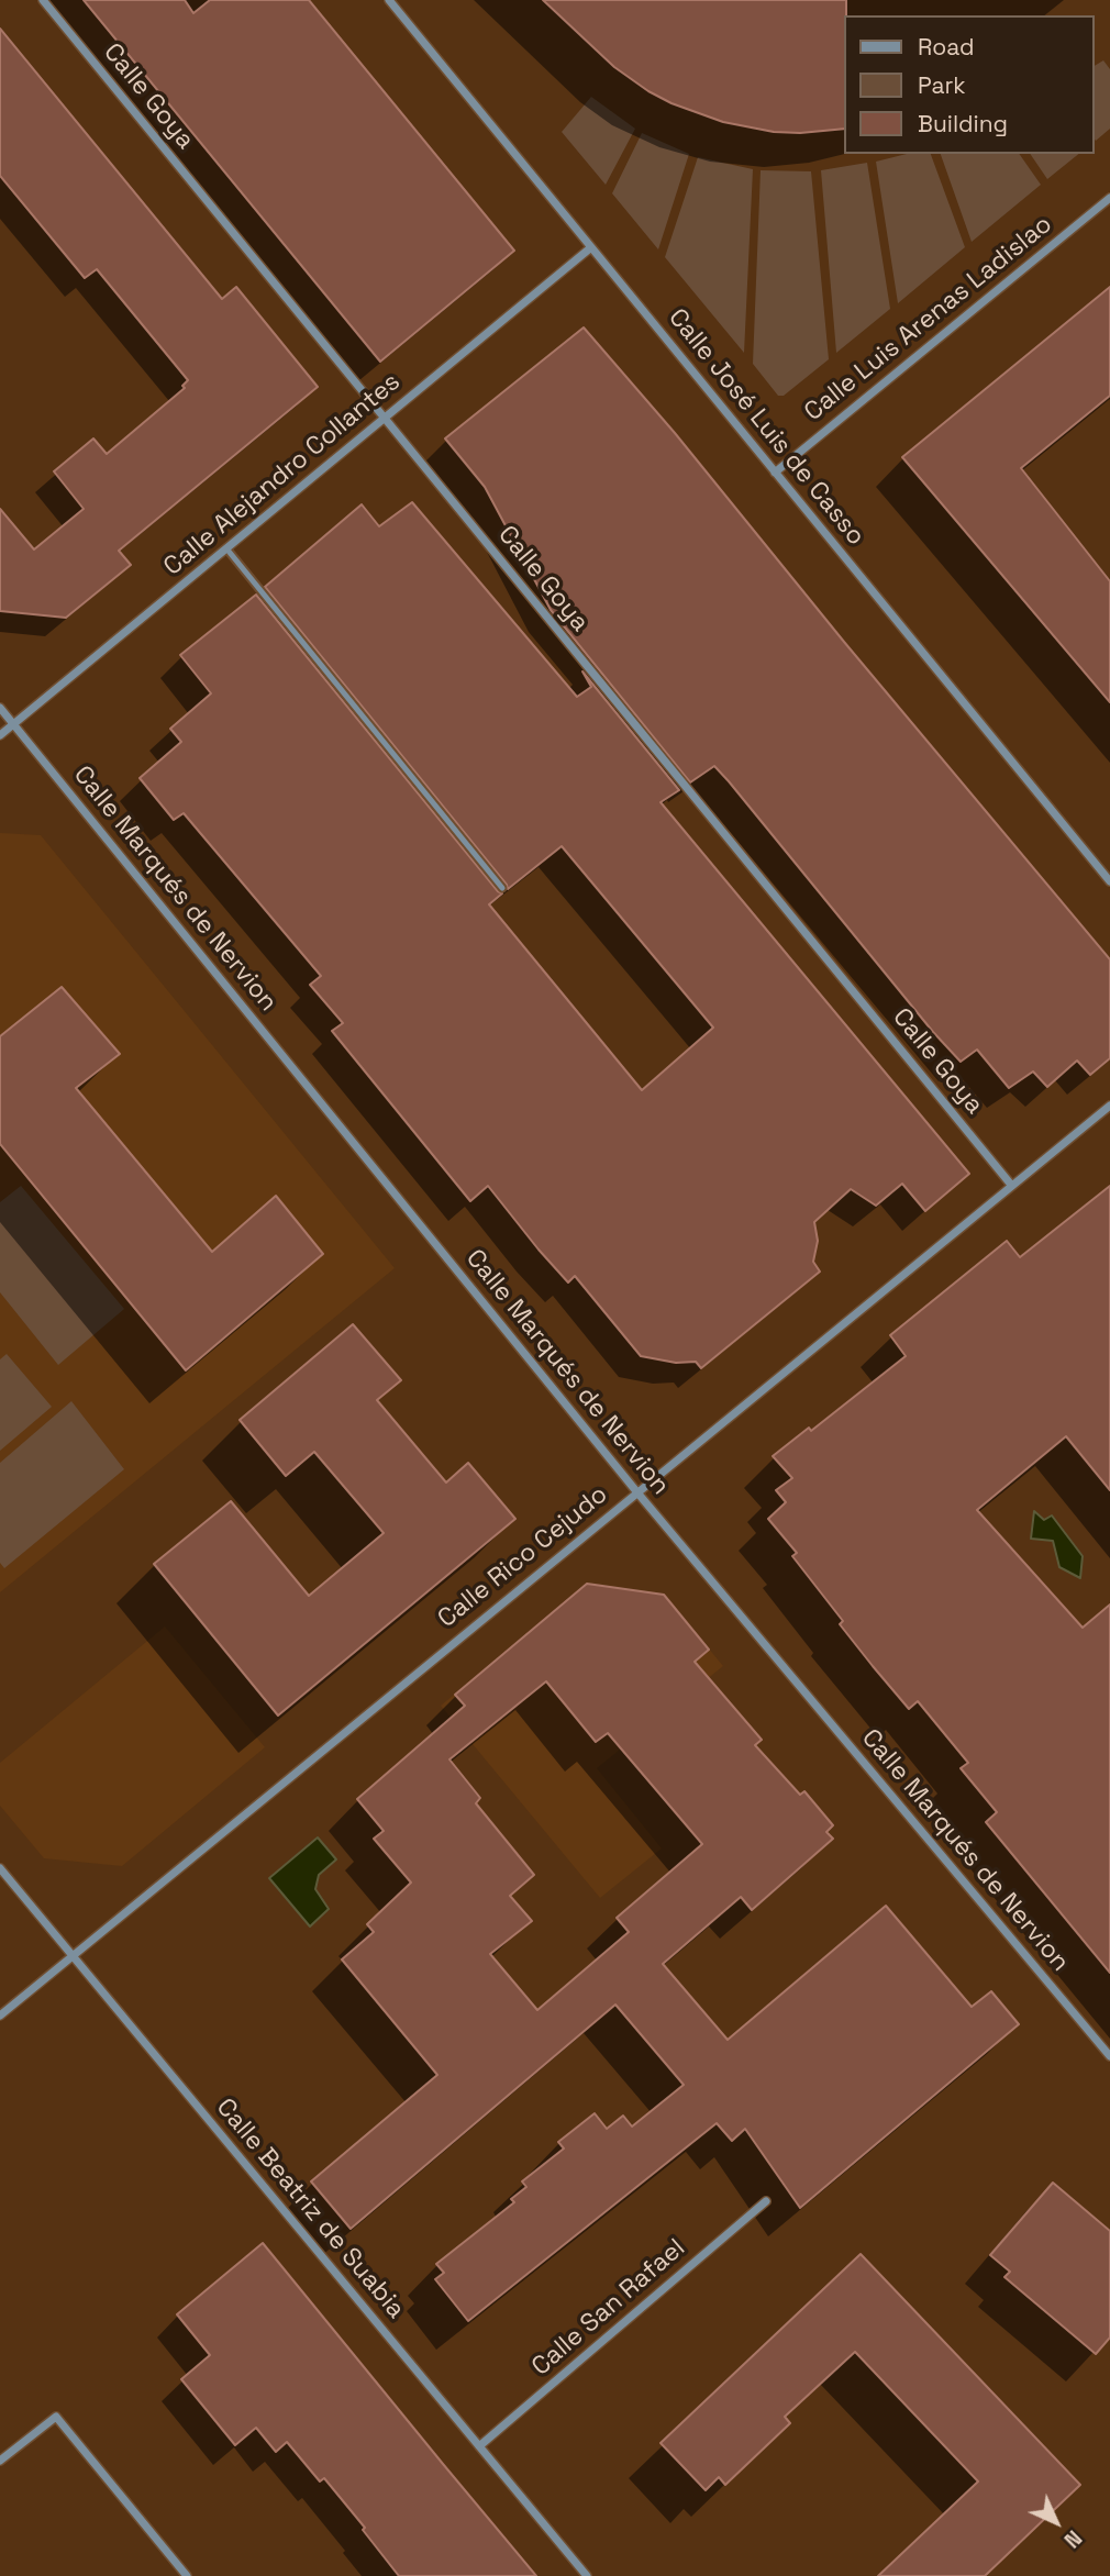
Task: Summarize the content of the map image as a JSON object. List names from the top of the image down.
{
  "streets": {
    "street": [
      "Calle Goya",
      "Calle Luis Arenas Ladislao",
      "Calle José Luis de Casso",
      "Calle Alejandro Collantes",
      "Calle Marqués de Nervion",
      "Calle Rico Cejudo",
      "Calle Beatriz de Suabia",
      "Calle San Rafael"
    ]
  },
  "crossings": [
    ["Calle Goya", "Calle Alejandro Collantes"],
    ["Calle Goya", "Calle Rico Cejudo"],
    ["Calle Luis Arenas Ladislao", "Calle José Luis de Casso"],
    ["Calle José Luis de Casso", "Calle Alejandro Collantes"],
    ["Calle Alejandro Collantes", "Calle Marqués de Nervion"],
    ["Calle Marqués de Nervion", "Calle Rico Cejudo"],
    ["Calle Rico Cejudo", "Calle Beatriz de Suabia"],
    ["Calle Beatriz de Suabia", "Calle San Rafael"]
  ],
  "legend": ["Road", "Park", "Building"],
  "north": "bottom right"
}
